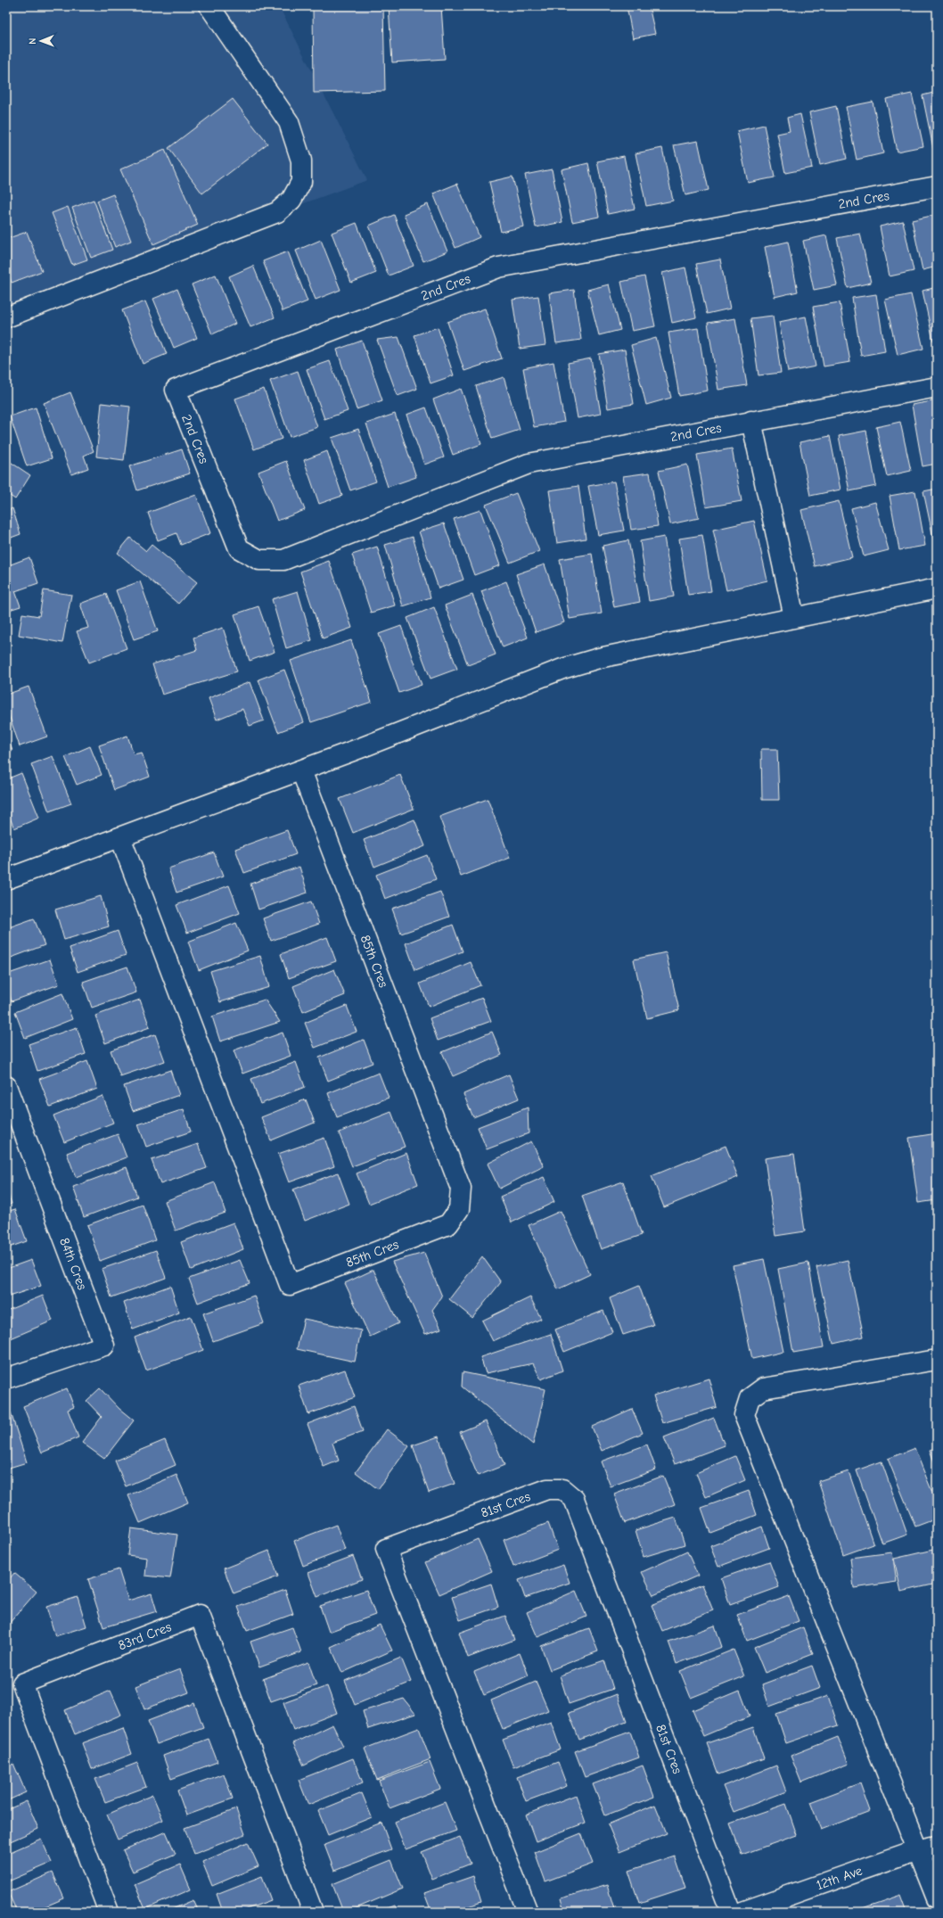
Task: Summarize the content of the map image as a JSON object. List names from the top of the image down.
{
  "streets": {
    "street": [
      "2nd Cres",
      "85th Cres",
      "84th Cres",
      "81st Cres",
      "83rd Cres",
      "12th Ave"
    ]
  },
  "north": "left"
}
